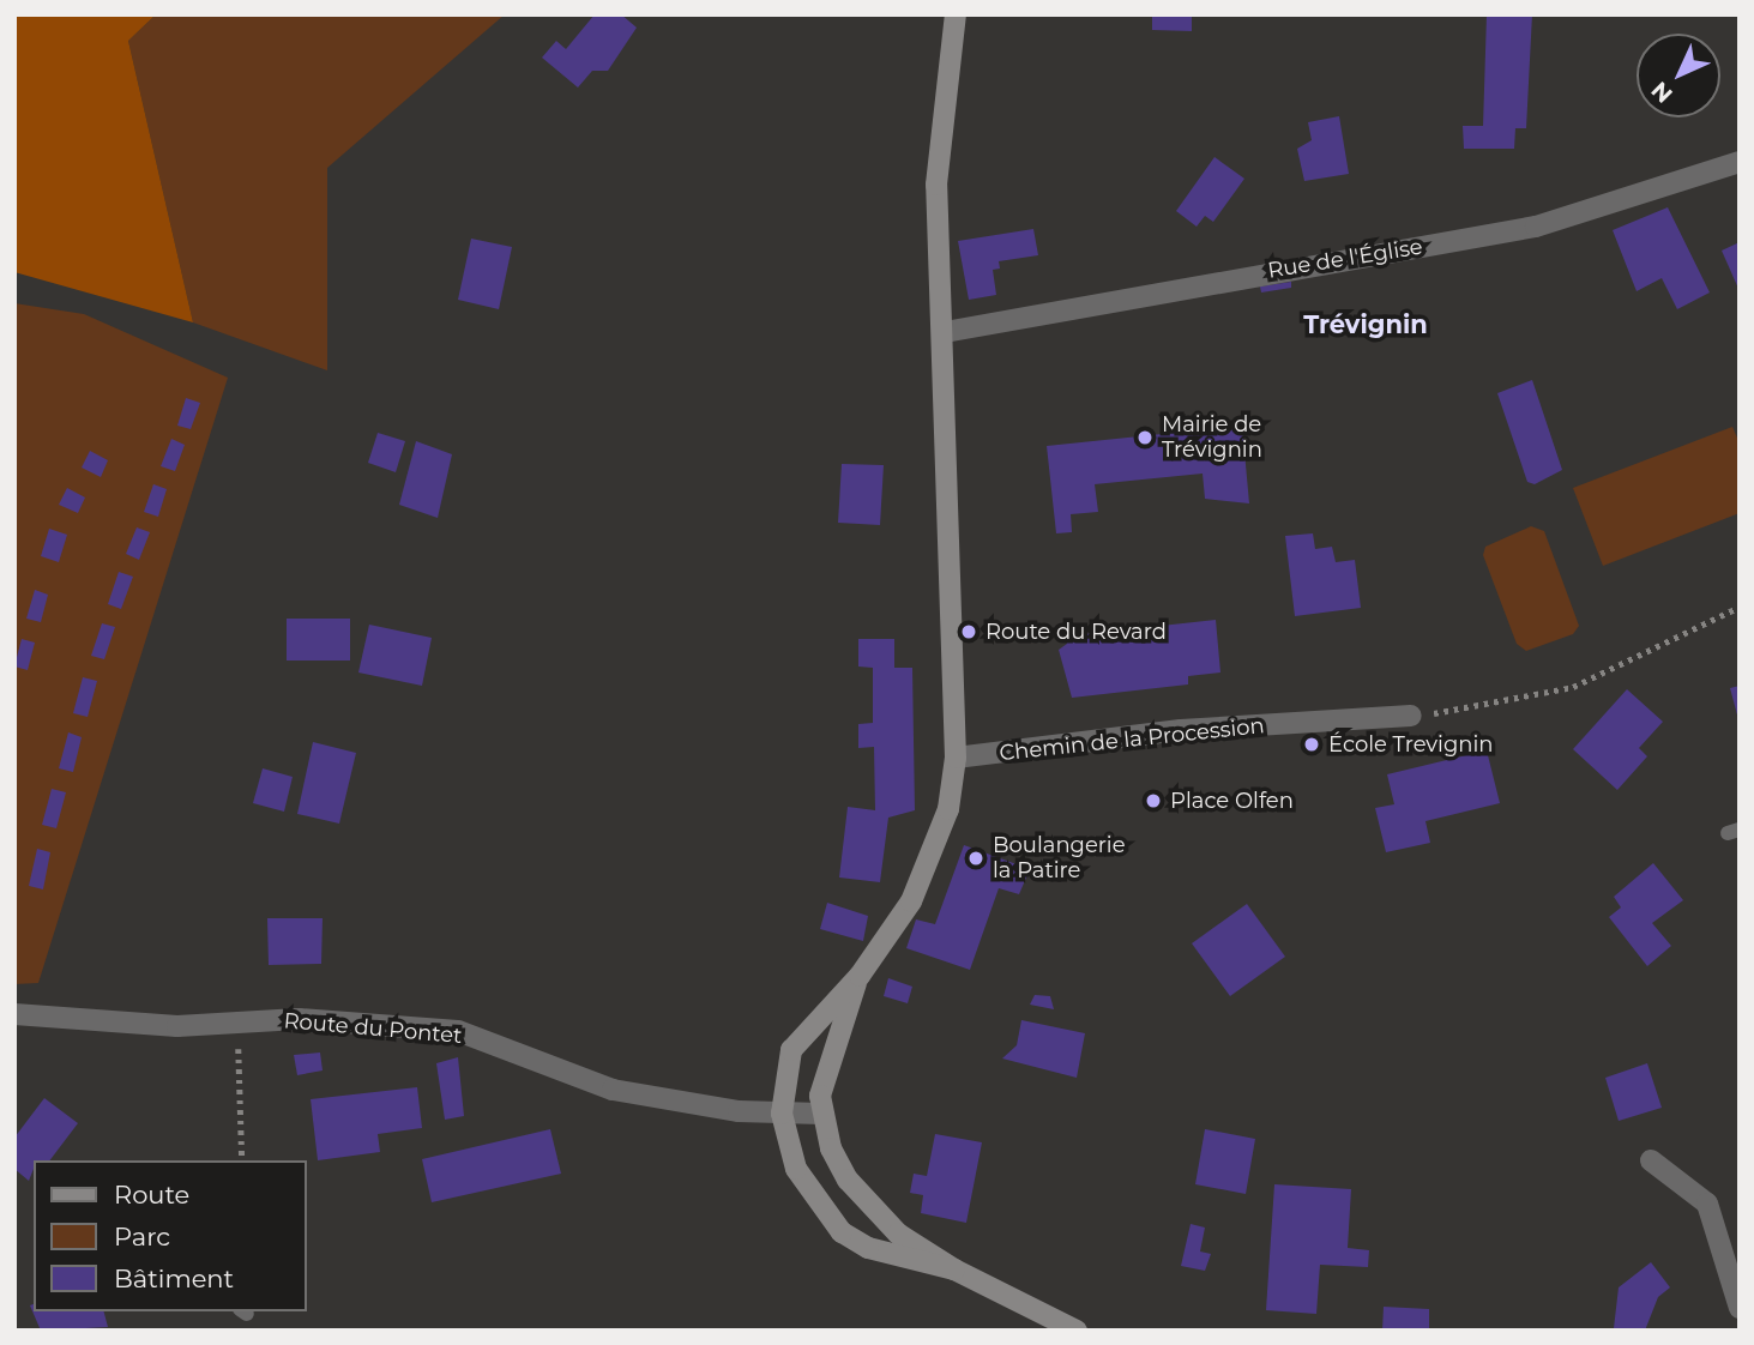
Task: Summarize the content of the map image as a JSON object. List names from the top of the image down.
{
  "streets": {
    "street": ["Rue de l'Église", "Chemin de la Procession", "Route du Pontet"]
  },
  "districts": ["Trévignin"],
  "places": [
    "Mairie de Trévignin",
    "Route du Revard",
    "École Trevignin",
    "Place Olfen",
    "Boulangerie la Patire"
  ],
  "legend": ["Route", "Parc", "Bâtiment"],
  "north": "bottom left"
}
